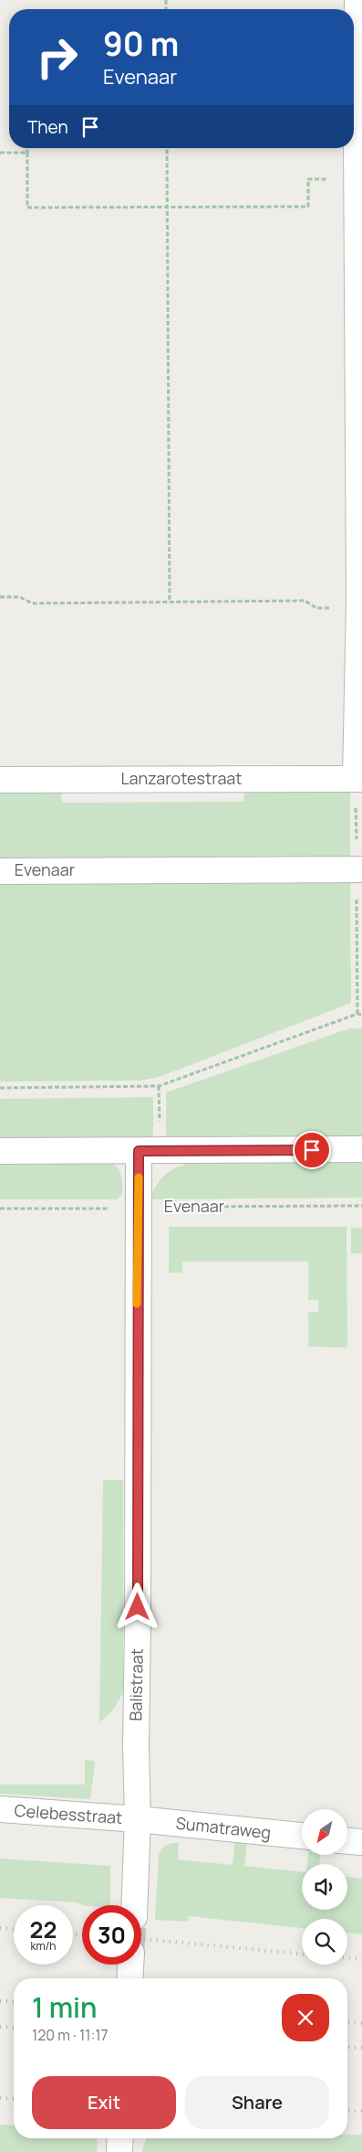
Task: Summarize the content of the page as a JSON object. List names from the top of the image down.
{
  "streets": {
    "street": [
      "Lanzarotestraat",
      "Evenaar",
      "Balistraat",
      "Celebesstraat",
      "Sumatraweg"
    ]
  },
  "crossings": [
    ["Evenaar", "Balistraat"],
    ["Balistraat", "Celebesstraat"],
    ["Balistraat", "Sumatraweg"],
    ["Celebesstraat", "Sumatraweg"]
  ],
  "north": "bottom left",
  "page": {
    "turn": ["90 m", "Evenaar"],
    "then": "Then",
    "speed": "22 km/h",
    "limit": "30",
    "heading": ["1 min", "120 m · 11:17"],
    "buttons": ["Exit", "Share"]
  }
}
